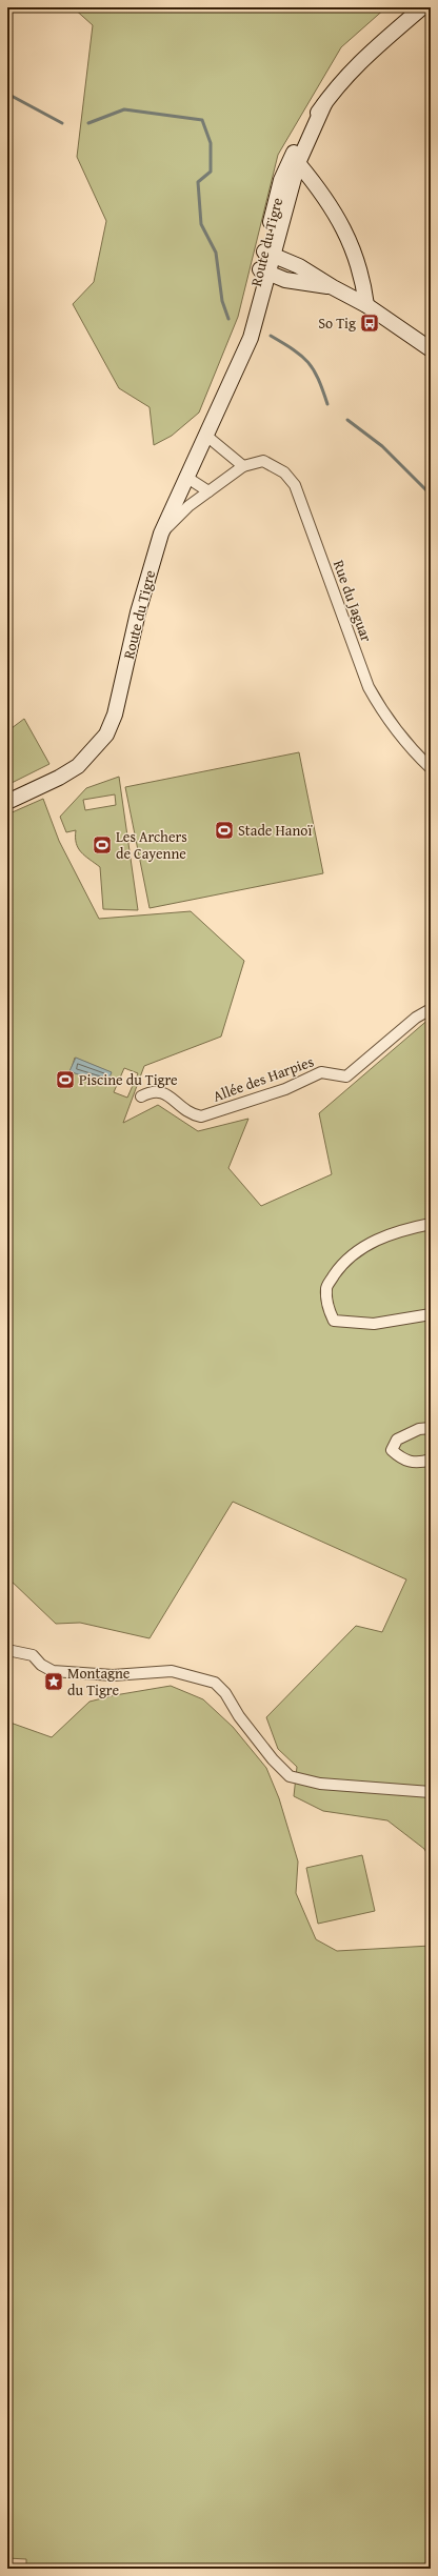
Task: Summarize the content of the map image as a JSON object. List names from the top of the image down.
{
  "streets": {
    "main road": ["Route du Tigre"],
    "street": ["Rue du Jaguar", "Allée des Harpies"]
  },
  "crossings": [
    ["Route du Tigre", "Rue du Jaguar"]
  ],
  "places": {
    "bus stop": ["So Tig"],
    "sports": ["Stade Hanoï", "Les Archers de Cayenne", "Piscine du Tigre"],
    "place": ["Montagne du Tigre"]
  }
}
